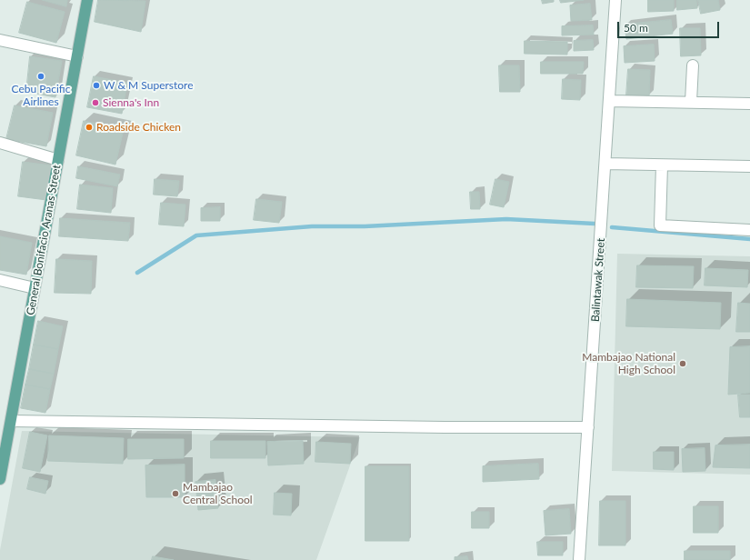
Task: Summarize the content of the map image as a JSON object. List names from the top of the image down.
{
  "streets": {
    "main road": ["General Bonifacio Aranas Street"],
    "street": ["Balintawak Street"]
  },
  "places": [
    "Cebu Pacific Airlines",
    "W & M Superstore",
    "Sienna's Inn",
    "Roadside Chicken",
    "Mambajao National High School",
    "Mambajao Central School"
  ],
  "scale_bar": "50 m"
}
